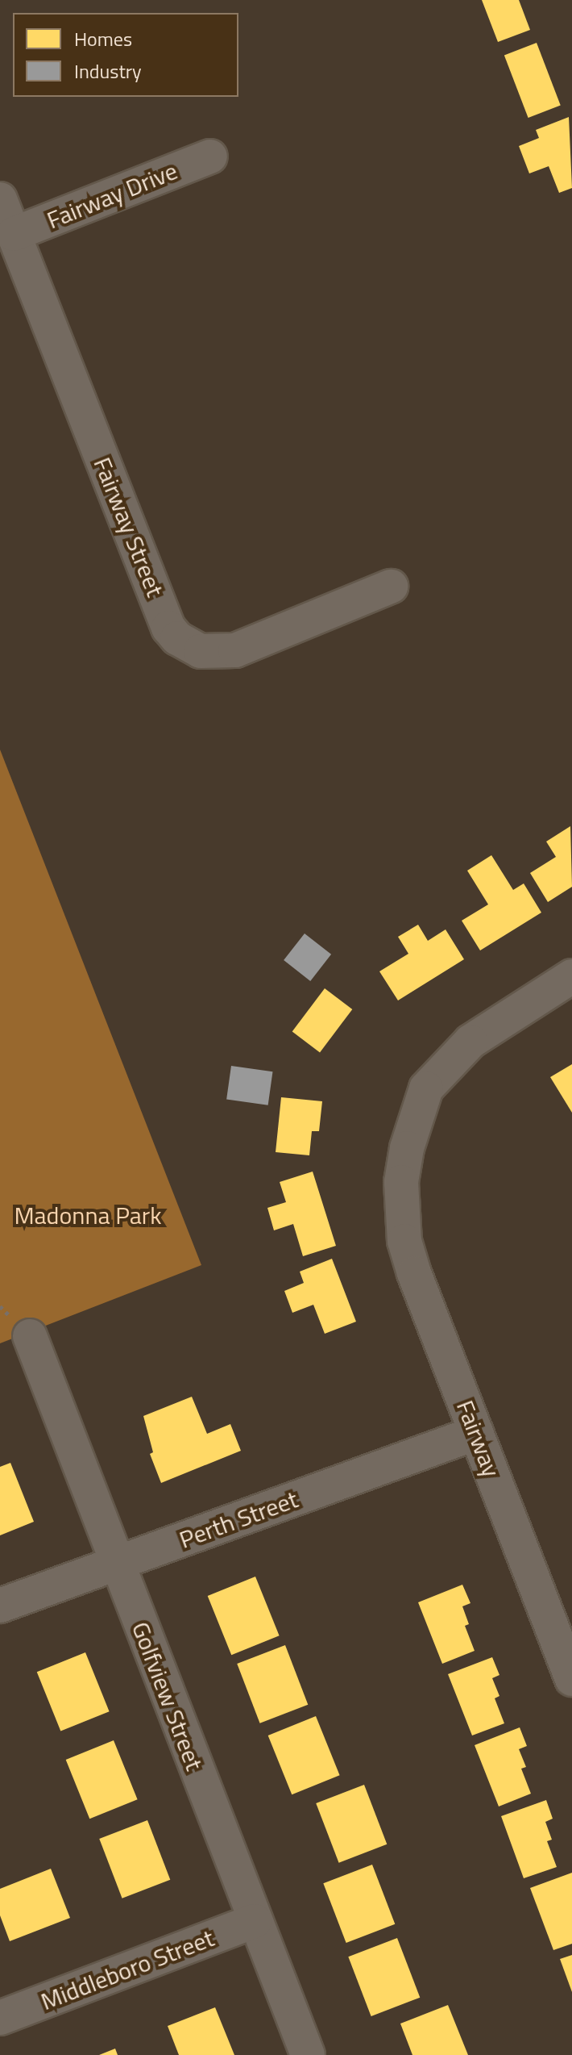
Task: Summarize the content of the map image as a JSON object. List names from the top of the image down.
{
  "streets": {
    "street": [
      "Fairway Drive",
      "Fairway Street",
      "Fairway",
      "Perth Street",
      "Golfview Street",
      "Middleboro Street"
    ]
  },
  "crossings": [
    ["Fairway Drive", "Fairway Street"],
    ["Fairway", "Perth Street"],
    ["Perth Street", "Golfview Street"],
    ["Golfview Street", "Middleboro Street"]
  ],
  "parks": ["Madonna Park"],
  "legend": ["Homes", "Industry"]
}
